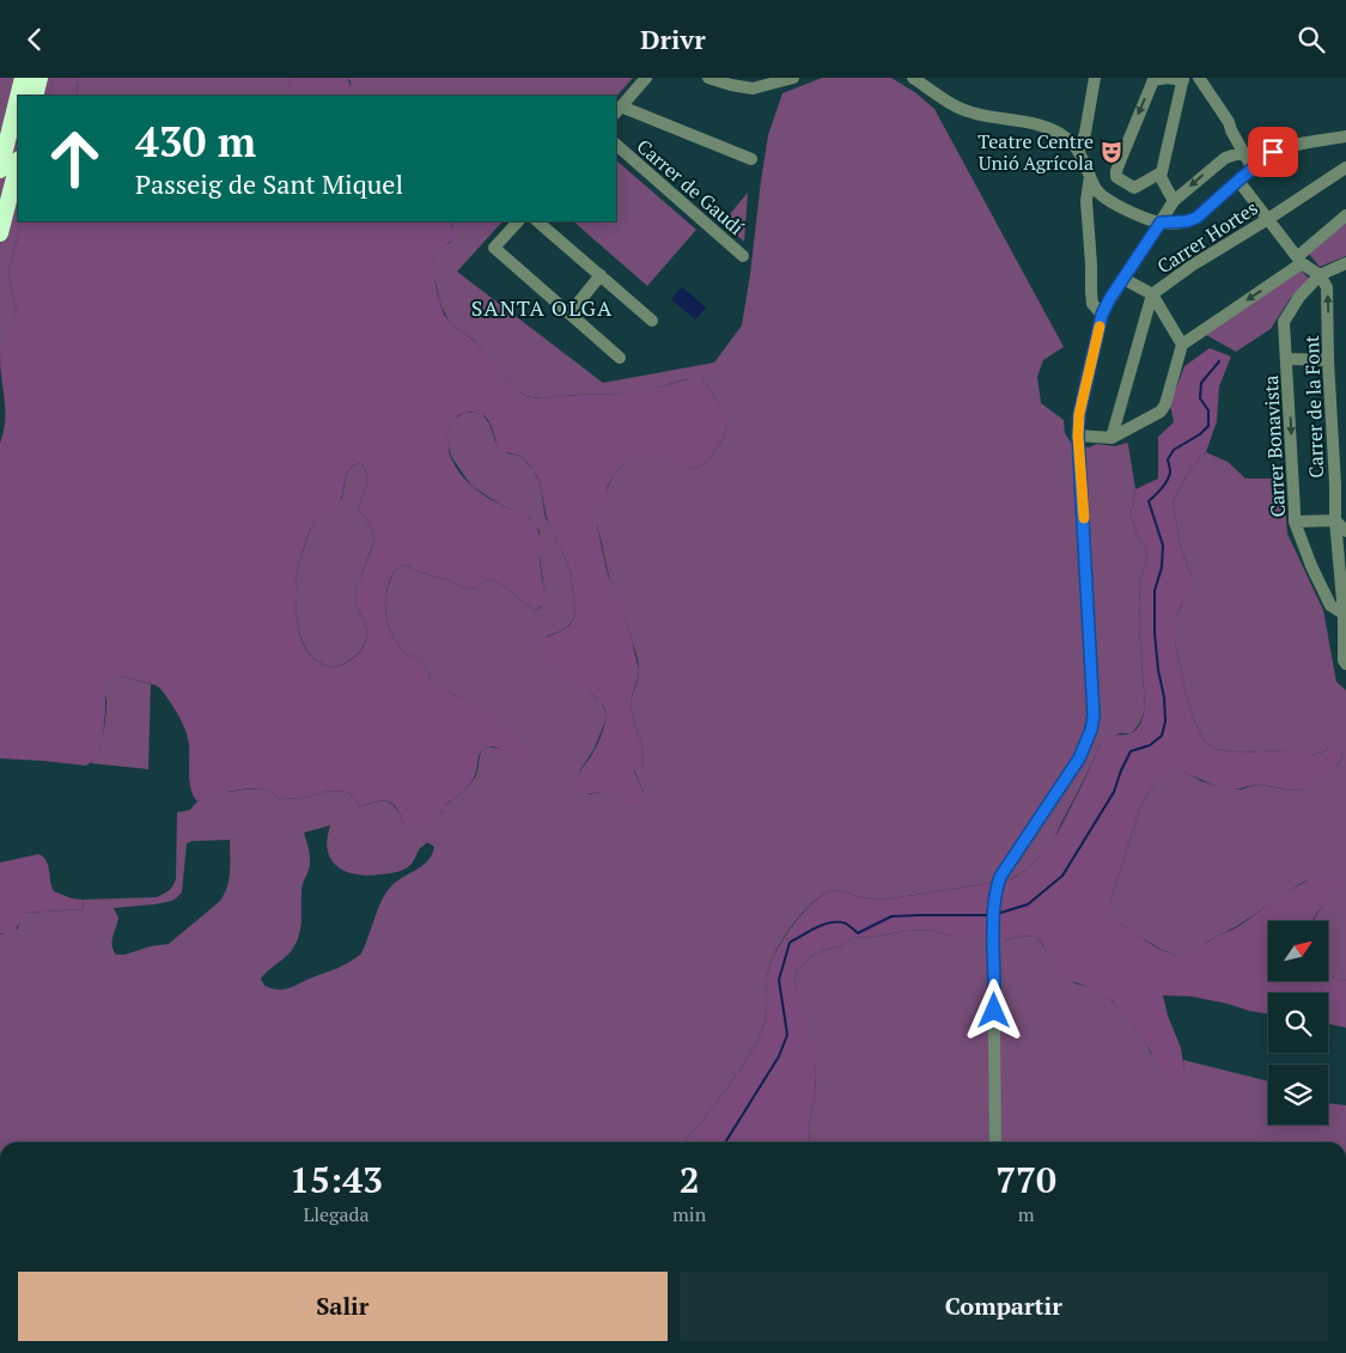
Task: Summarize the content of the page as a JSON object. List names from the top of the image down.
{
  "streets": {
    "street": [
      "Carrer de Gaudí",
      "Carrer Hortes",
      "Carrer de la Font",
      "Carrer Bonavista"
    ]
  },
  "crossings": [
    ["Carrer de la Font", "Carrer Bonavista"]
  ],
  "one_way": ["Carrer Bonavista"],
  "districts": ["SANTA OLGA"],
  "places": {
    "theatre": ["Teatre Centre Unió Agrícola"]
  },
  "north": "top right",
  "page": {
    "header": "Drivr",
    "turn": ["430 m", "Passeig de Sant Miquel"],
    "eta": [
      "15:43",
      "Llegada",
      "2",
      "min",
      "770",
      "m"
    ],
    "buttons": ["Salir", "Compartir"]
  }
}
